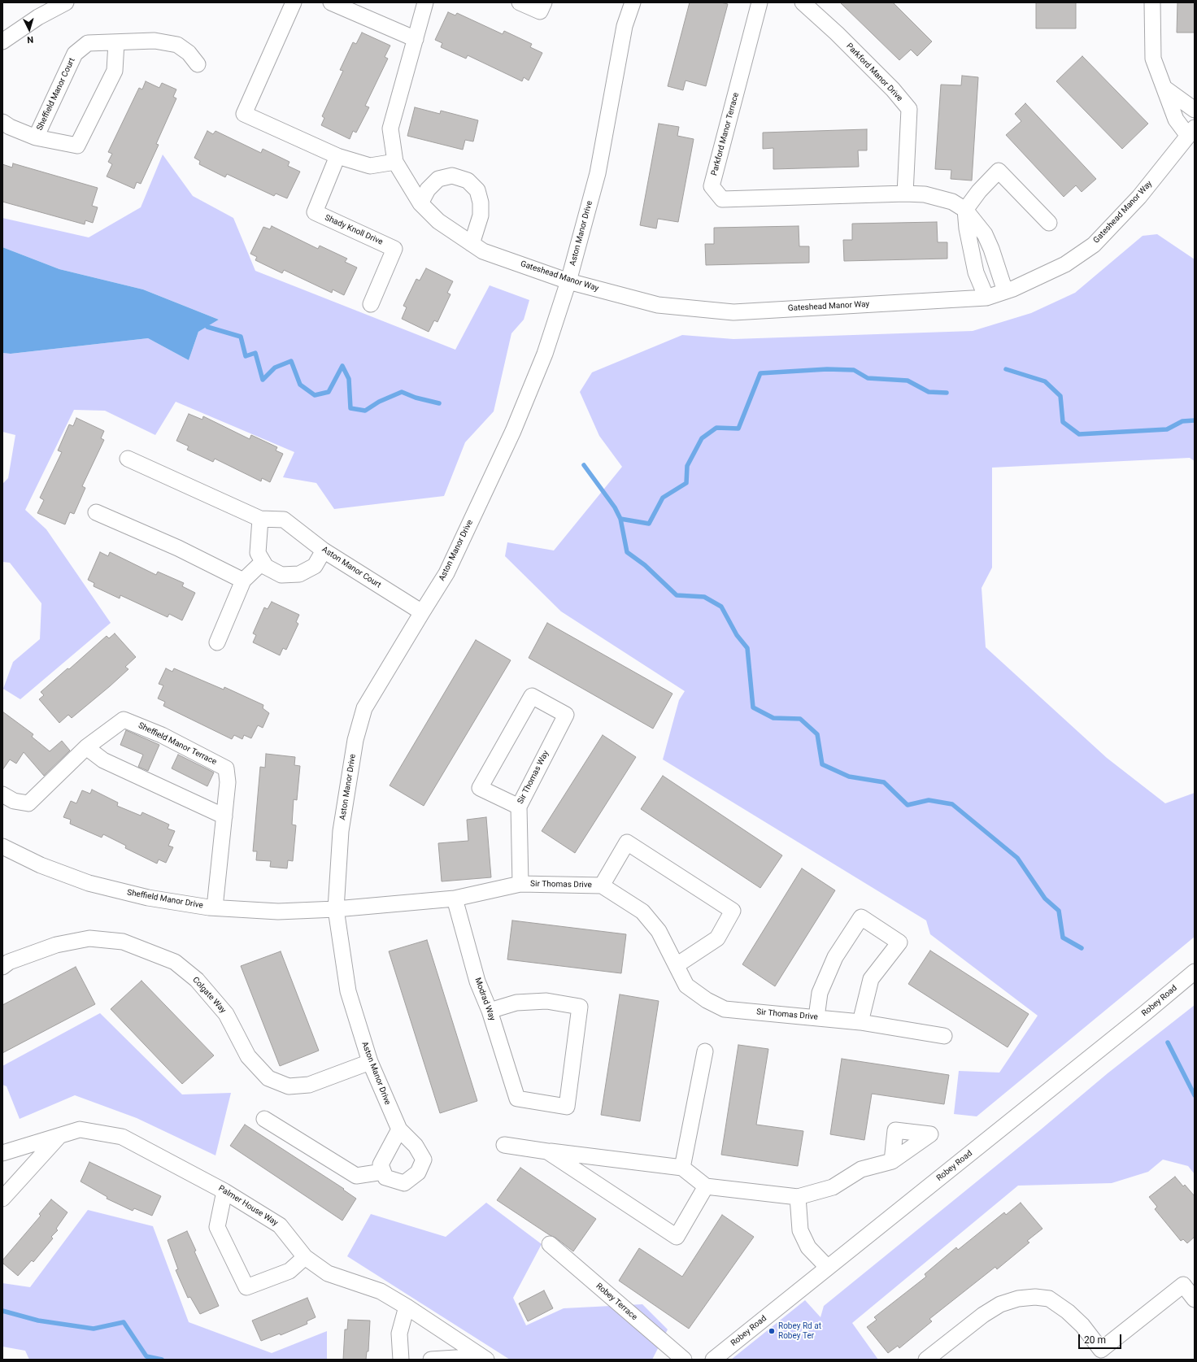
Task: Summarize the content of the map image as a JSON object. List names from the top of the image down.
{
  "streets": {
    "street": [
      "Parkford Manor Drive",
      "Sheffield Manor Court",
      "Parkford Manor Terrace",
      "Gateshead Manor Way",
      "Shady Knoll Drive",
      "Aston Manor Drive",
      "Aston Manor Court",
      "Sheffield Manor Terrace",
      "Sir Thomas Way",
      "Sir Thomas Drive",
      "Sheffield Manor Drive",
      "Colgate Way",
      "Modrad Way",
      "Robey Road",
      "Palmer House Way",
      "Robey Terrace"
    ]
  },
  "crossings": [
    ["Parkford Manor Drive", "Parkford Manor Terrace"],
    ["Gateshead Manor Way", "Aston Manor Drive"],
    ["Aston Manor Drive", "Aston Manor Court"],
    ["Aston Manor Drive", "Sir Thomas Drive"],
    ["Aston Manor Drive", "Sheffield Manor Drive"],
    ["Aston Manor Drive", "Colgate Way"],
    ["Sheffield Manor Terrace", "Sheffield Manor Drive"],
    ["Sir Thomas Way", "Sir Thomas Drive"],
    ["Sir Thomas Drive", "Sheffield Manor Drive"],
    ["Sir Thomas Drive", "Modrad Way"]
  ],
  "places": ["Robey Rd at Robey Ter"],
  "scale_bar": "20 m",
  "north": "bottom"
}
